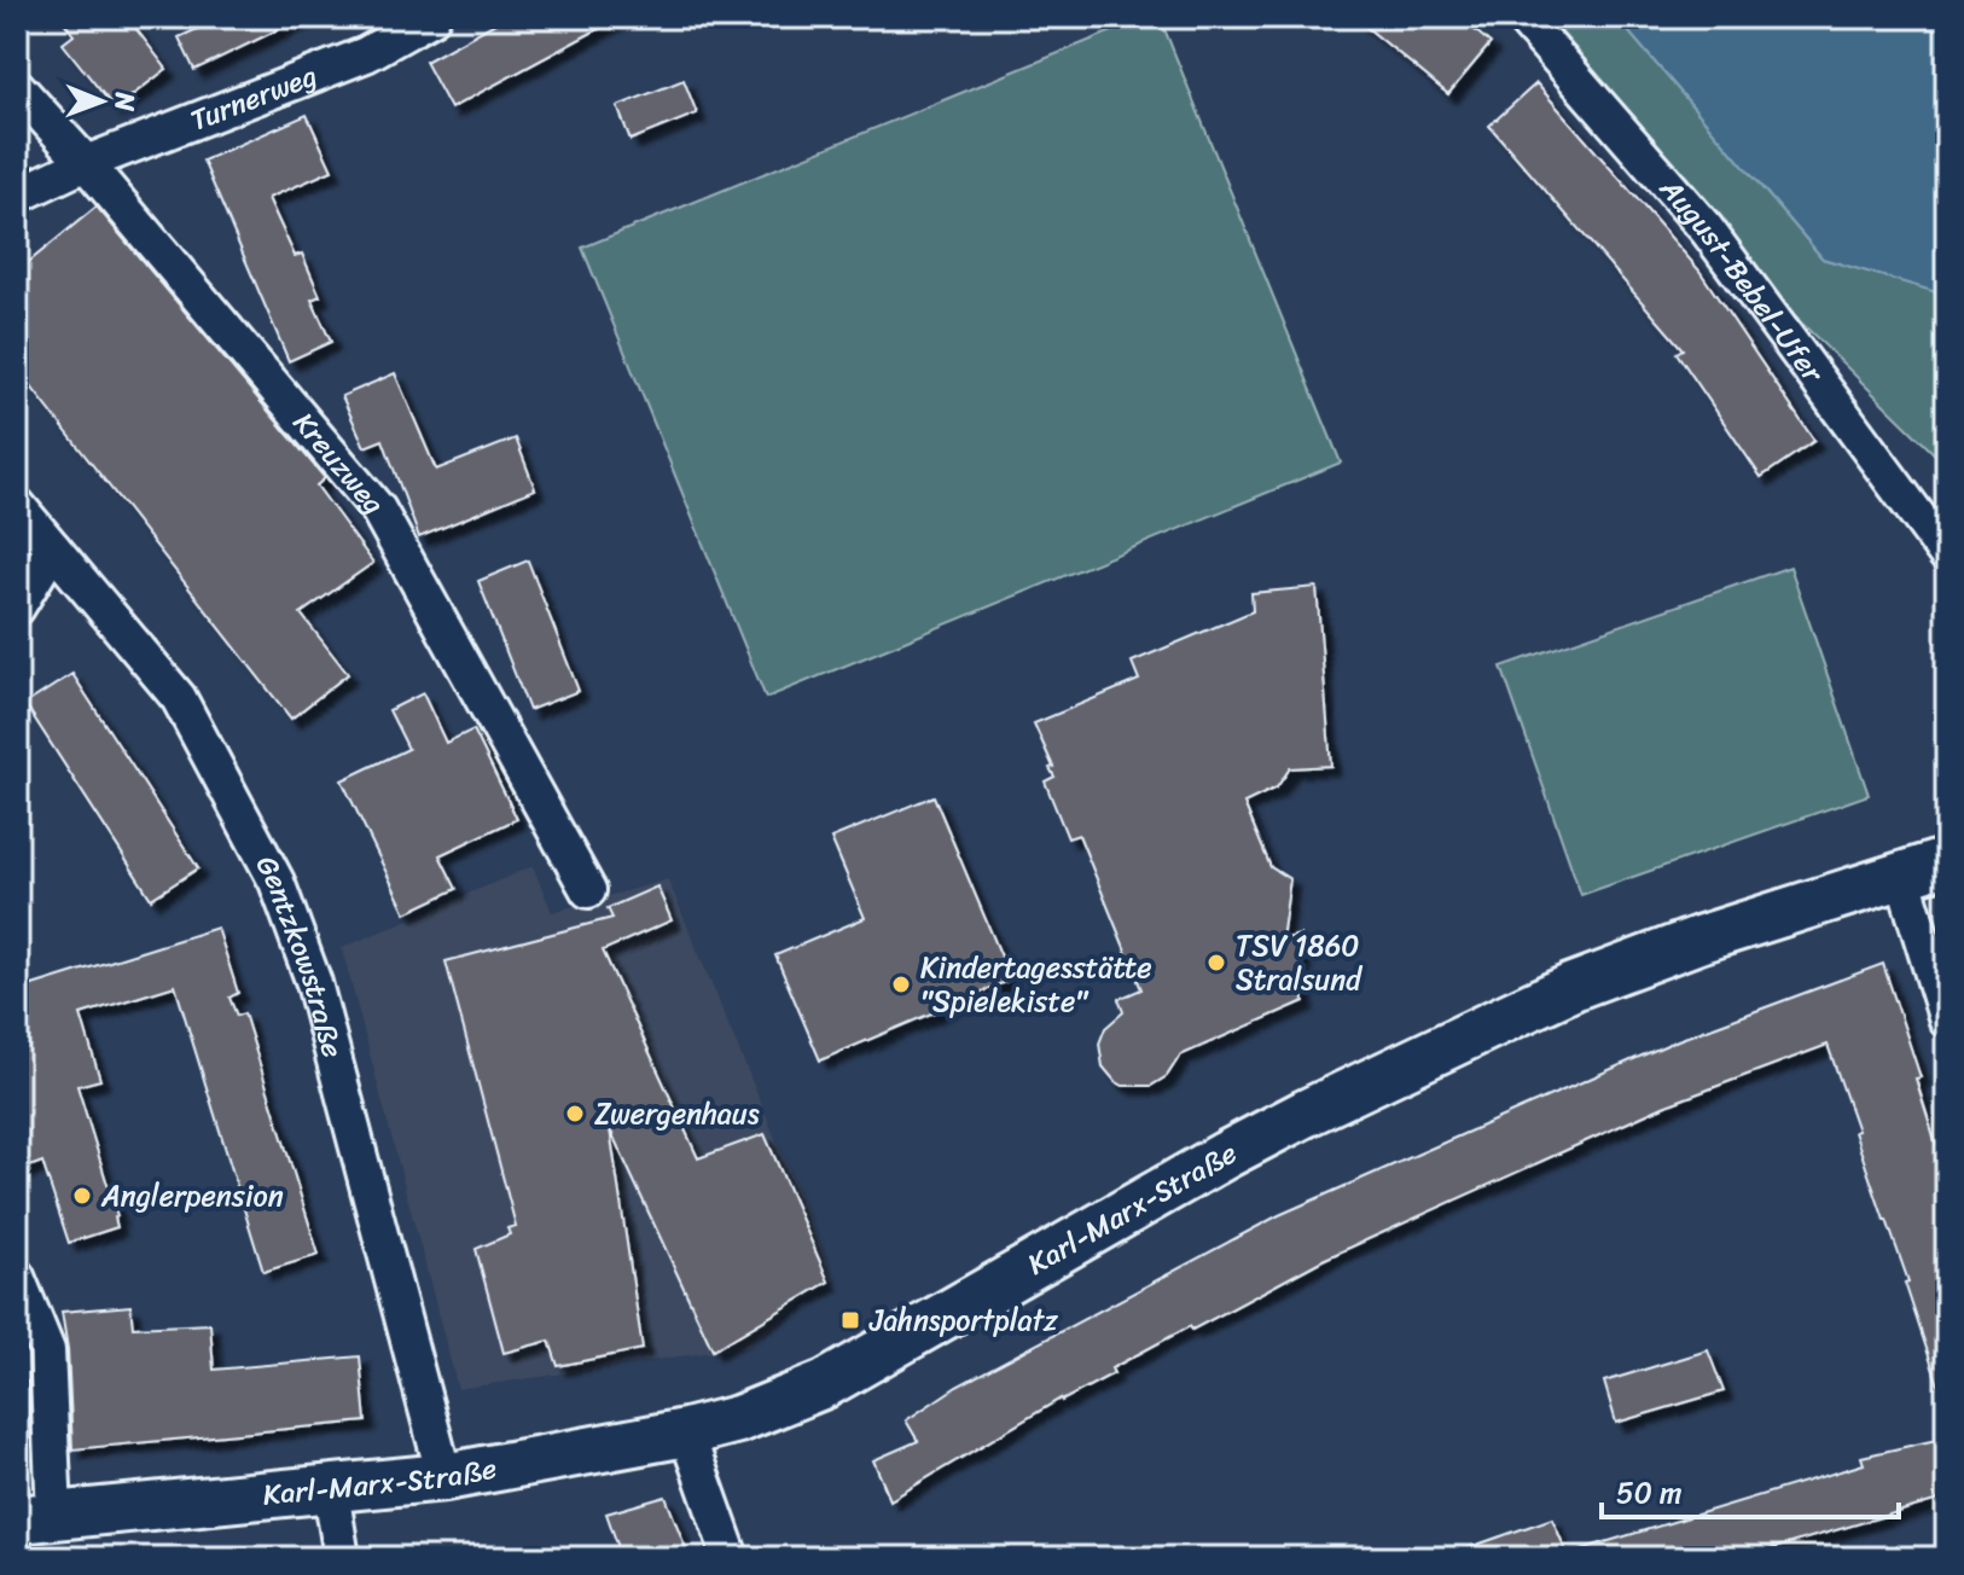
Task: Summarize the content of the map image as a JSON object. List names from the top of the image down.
{
  "streets": {
    "main road": ["Karl-Marx-Straße"],
    "street": [
      "Turnerweg",
      "August-Bebel-Ufer",
      "Kreuzweg",
      "Gentzkowstraße"
    ]
  },
  "crossings": [
    ["Turnerweg", "Kreuzweg"],
    ["Gentzkowstraße", "Karl-Marx-Straße"]
  ],
  "places": {
    "other": [
      "TSV 1860 Stralsund",
      "Kindertagesstätte \"Spielekiste\"",
      "Zwergenhaus",
      "Anglerpension"
    ],
    "transit": ["Jahnsportplatz"]
  },
  "scale_bar": "50 m",
  "north": "right"
}
